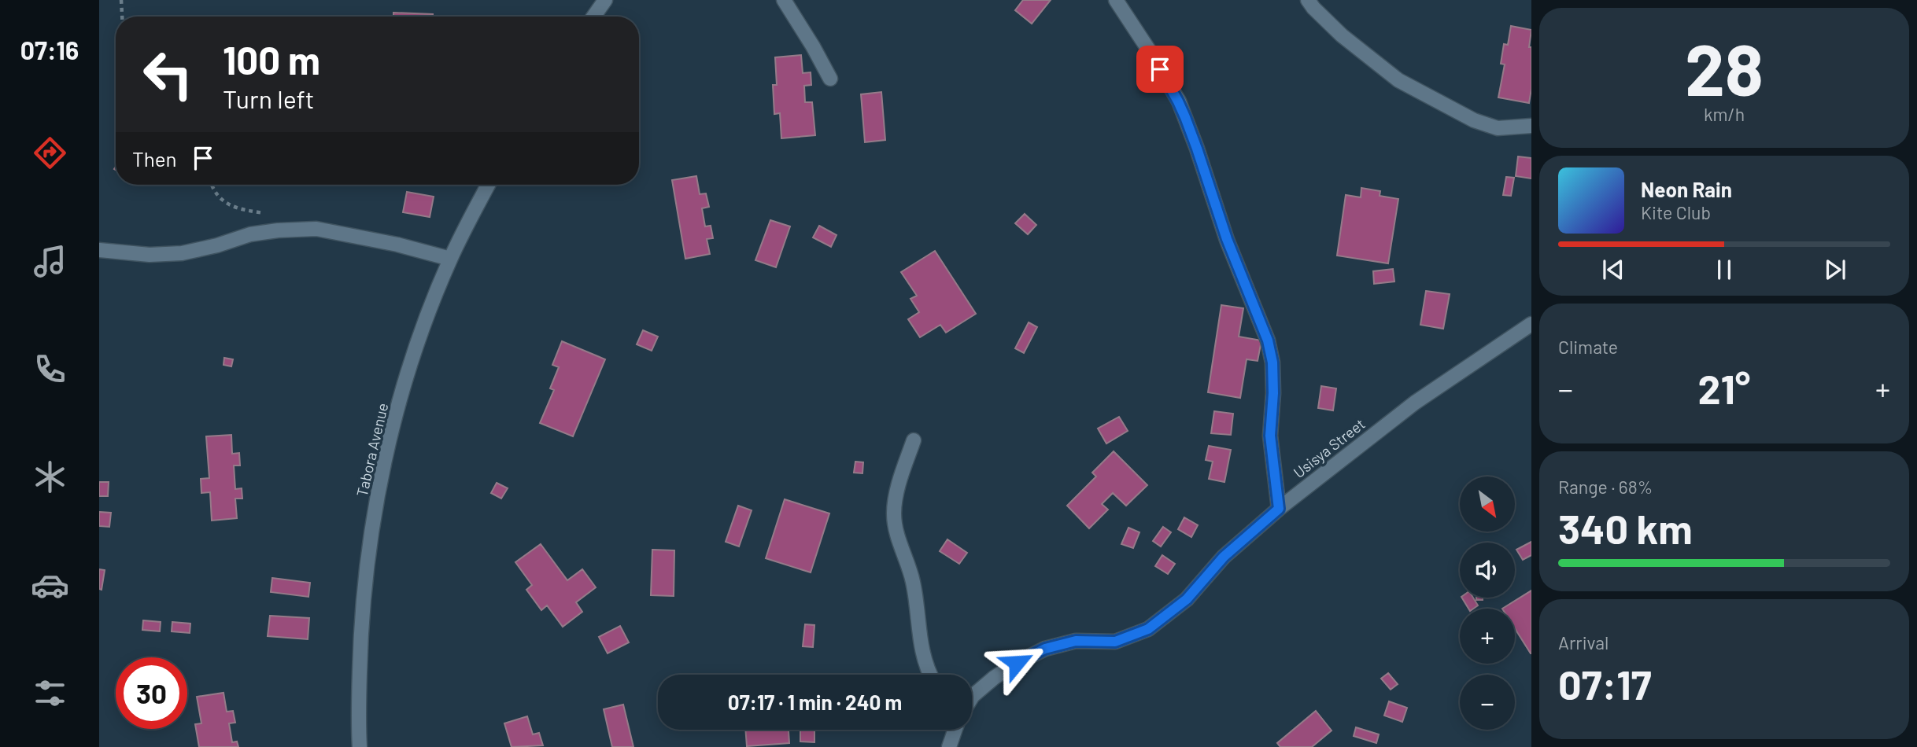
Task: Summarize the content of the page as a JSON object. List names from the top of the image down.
{
  "streets": {
    "street": ["Usisya Street", "Tabora Avenue"]
  },
  "north": "bottom right",
  "page": {
    "tabs": "07:16",
    "tile": [
      ["28", "km/h"],
      "Climate",
      ["Range · 68%", "340 km"],
      ["Arrival", "07:17"]
    ],
    "turn": ["100 m", "Turn left"],
    "then": "Then",
    "song": ["Neon Rain", "Kite Club"],
    "heat": ["−", "21°", "+"],
    "map_buttons": ["+", "−"],
    "limit": "30",
    "trip": "07:17 · 1 min · 240 m"
  }
}
